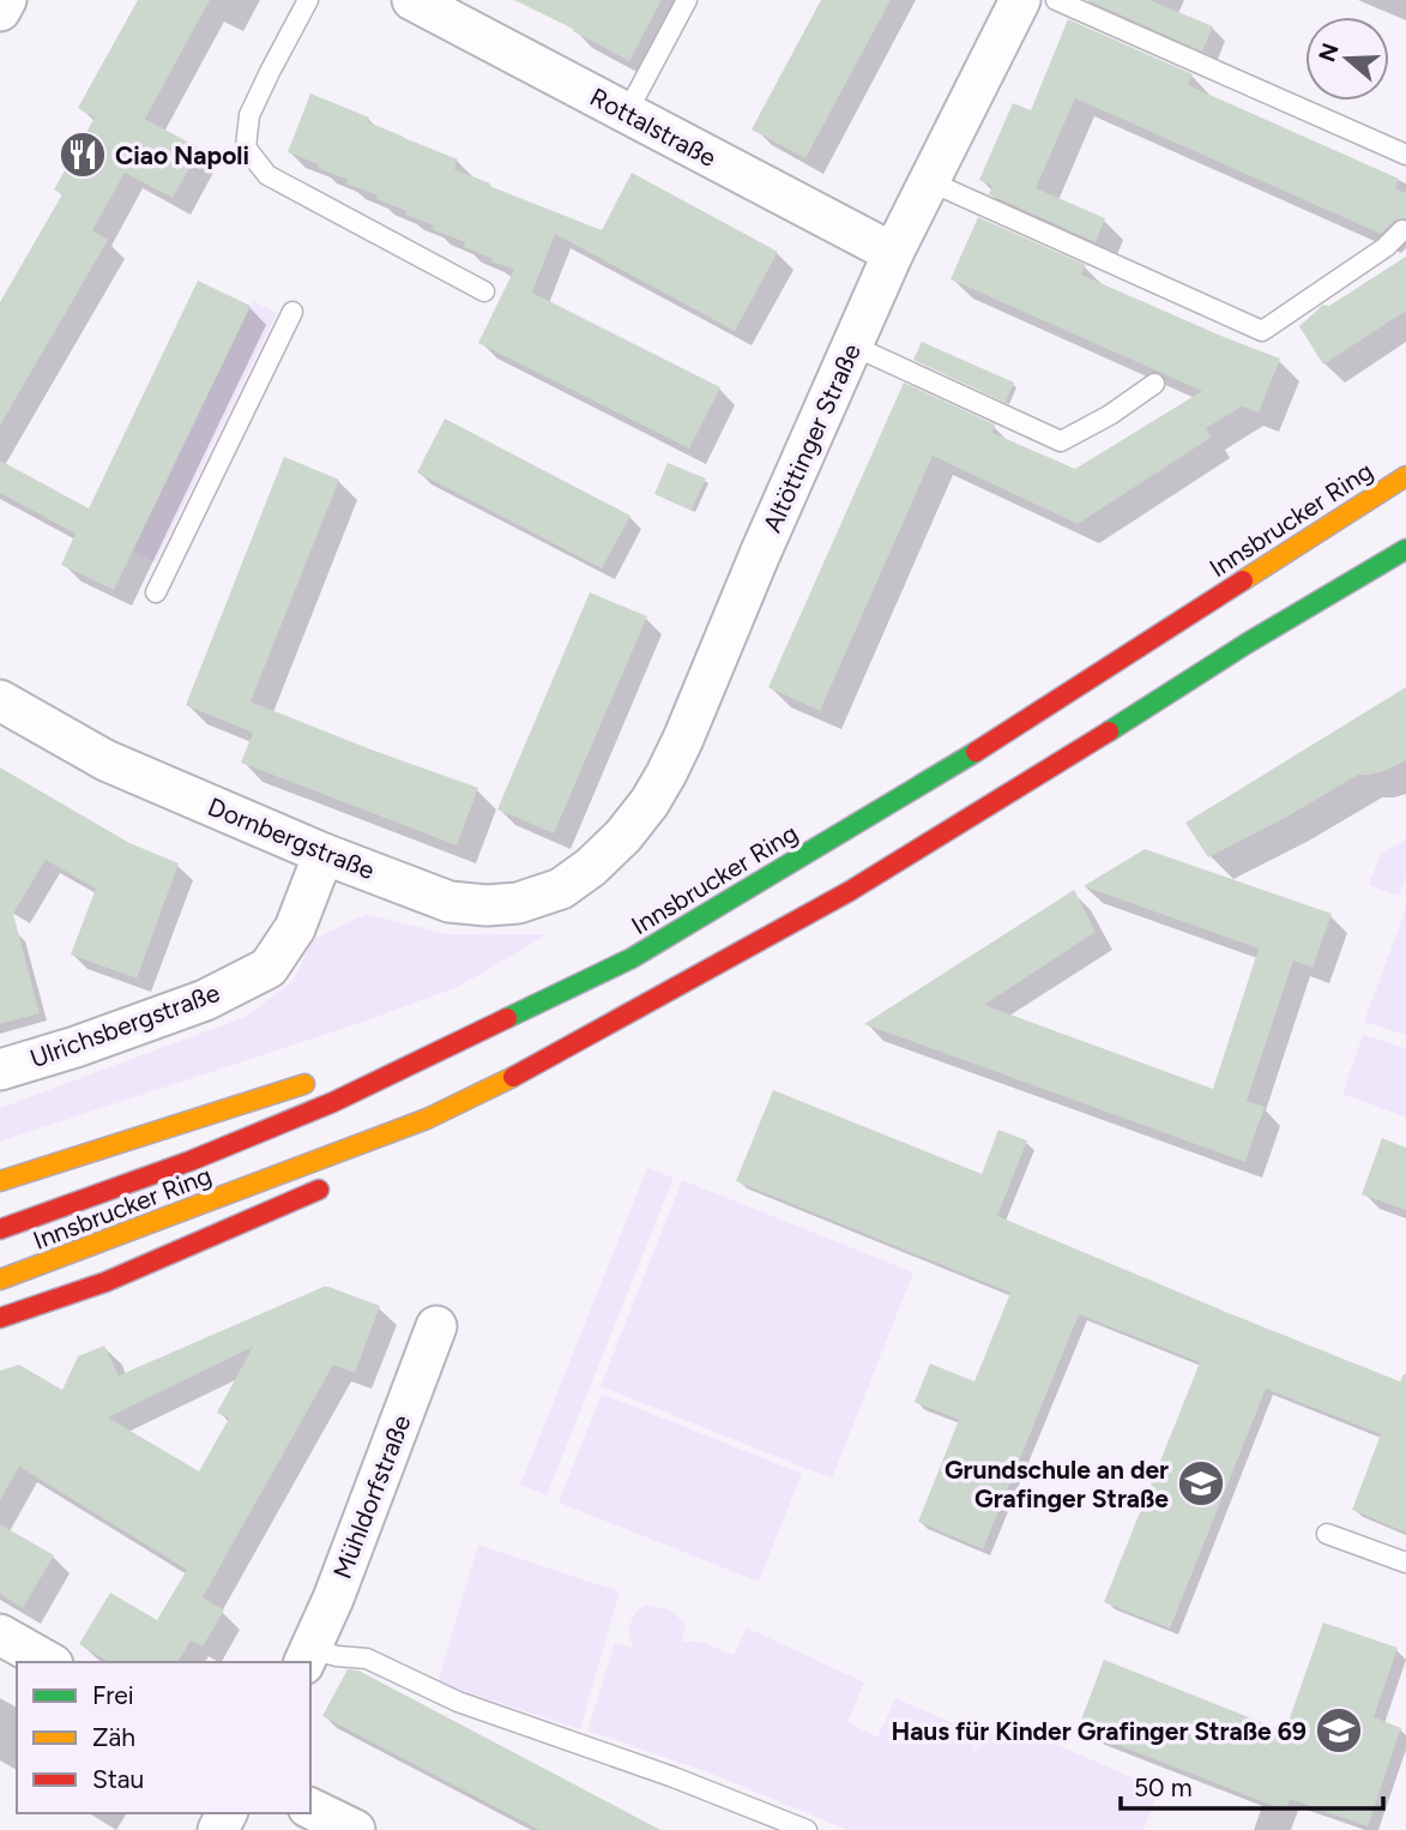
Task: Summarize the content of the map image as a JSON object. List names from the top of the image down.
{
  "streets": {
    "highway": ["Innsbrucker Ring"],
    "street": [
      "Rottalstraße",
      "Altöttinger Straße",
      "Dornbergstraße",
      "Ulrichsbergstraße",
      "Mühldorfstraße"
    ]
  },
  "crossings": [
    ["Rottalstraße", "Altöttinger Straße"],
    ["Altöttinger Straße", "Dornbergstraße"],
    ["Dornbergstraße", "Ulrichsbergstraße"]
  ],
  "places": {
    "restaurant": ["Ciao Napoli"],
    "school or university": ["Grundschule an der Grafinger Straße", "Haus für Kinder Grafinger Straße 69"]
  },
  "legend": ["Frei", "Zäh", "Stau"],
  "scale_bar": "50 m",
  "north": "left"
}
